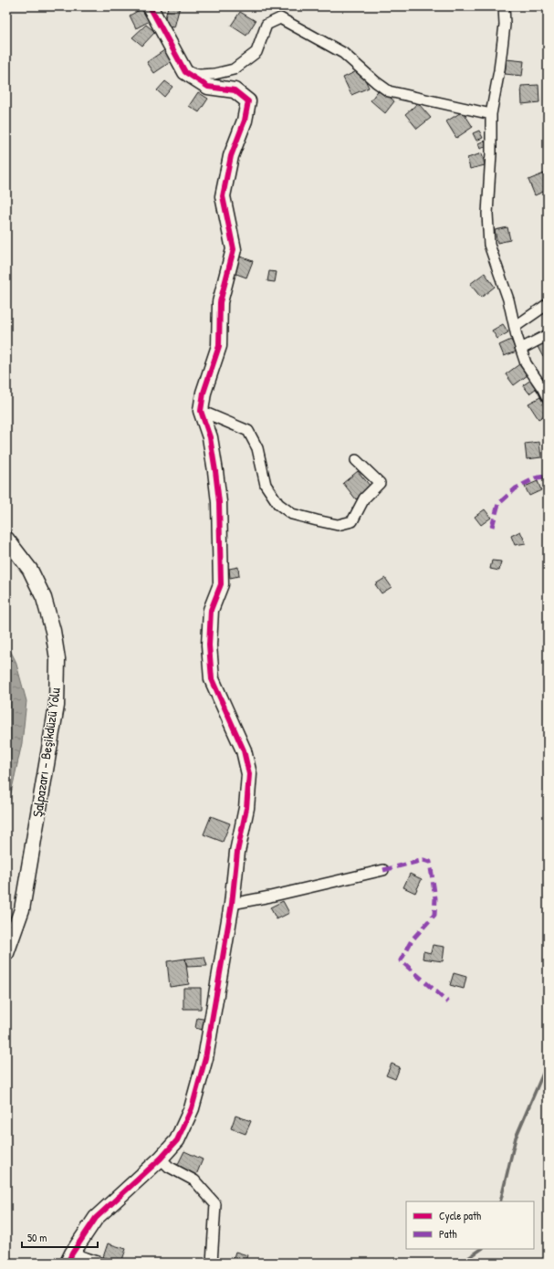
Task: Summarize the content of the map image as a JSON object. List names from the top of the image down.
{
  "streets": {
    "street": ["Şalpazarı - Beşikdüzü Yolu"]
  },
  "legend": ["Cycle path", "Path"],
  "scale_bar": "50 m"
}
